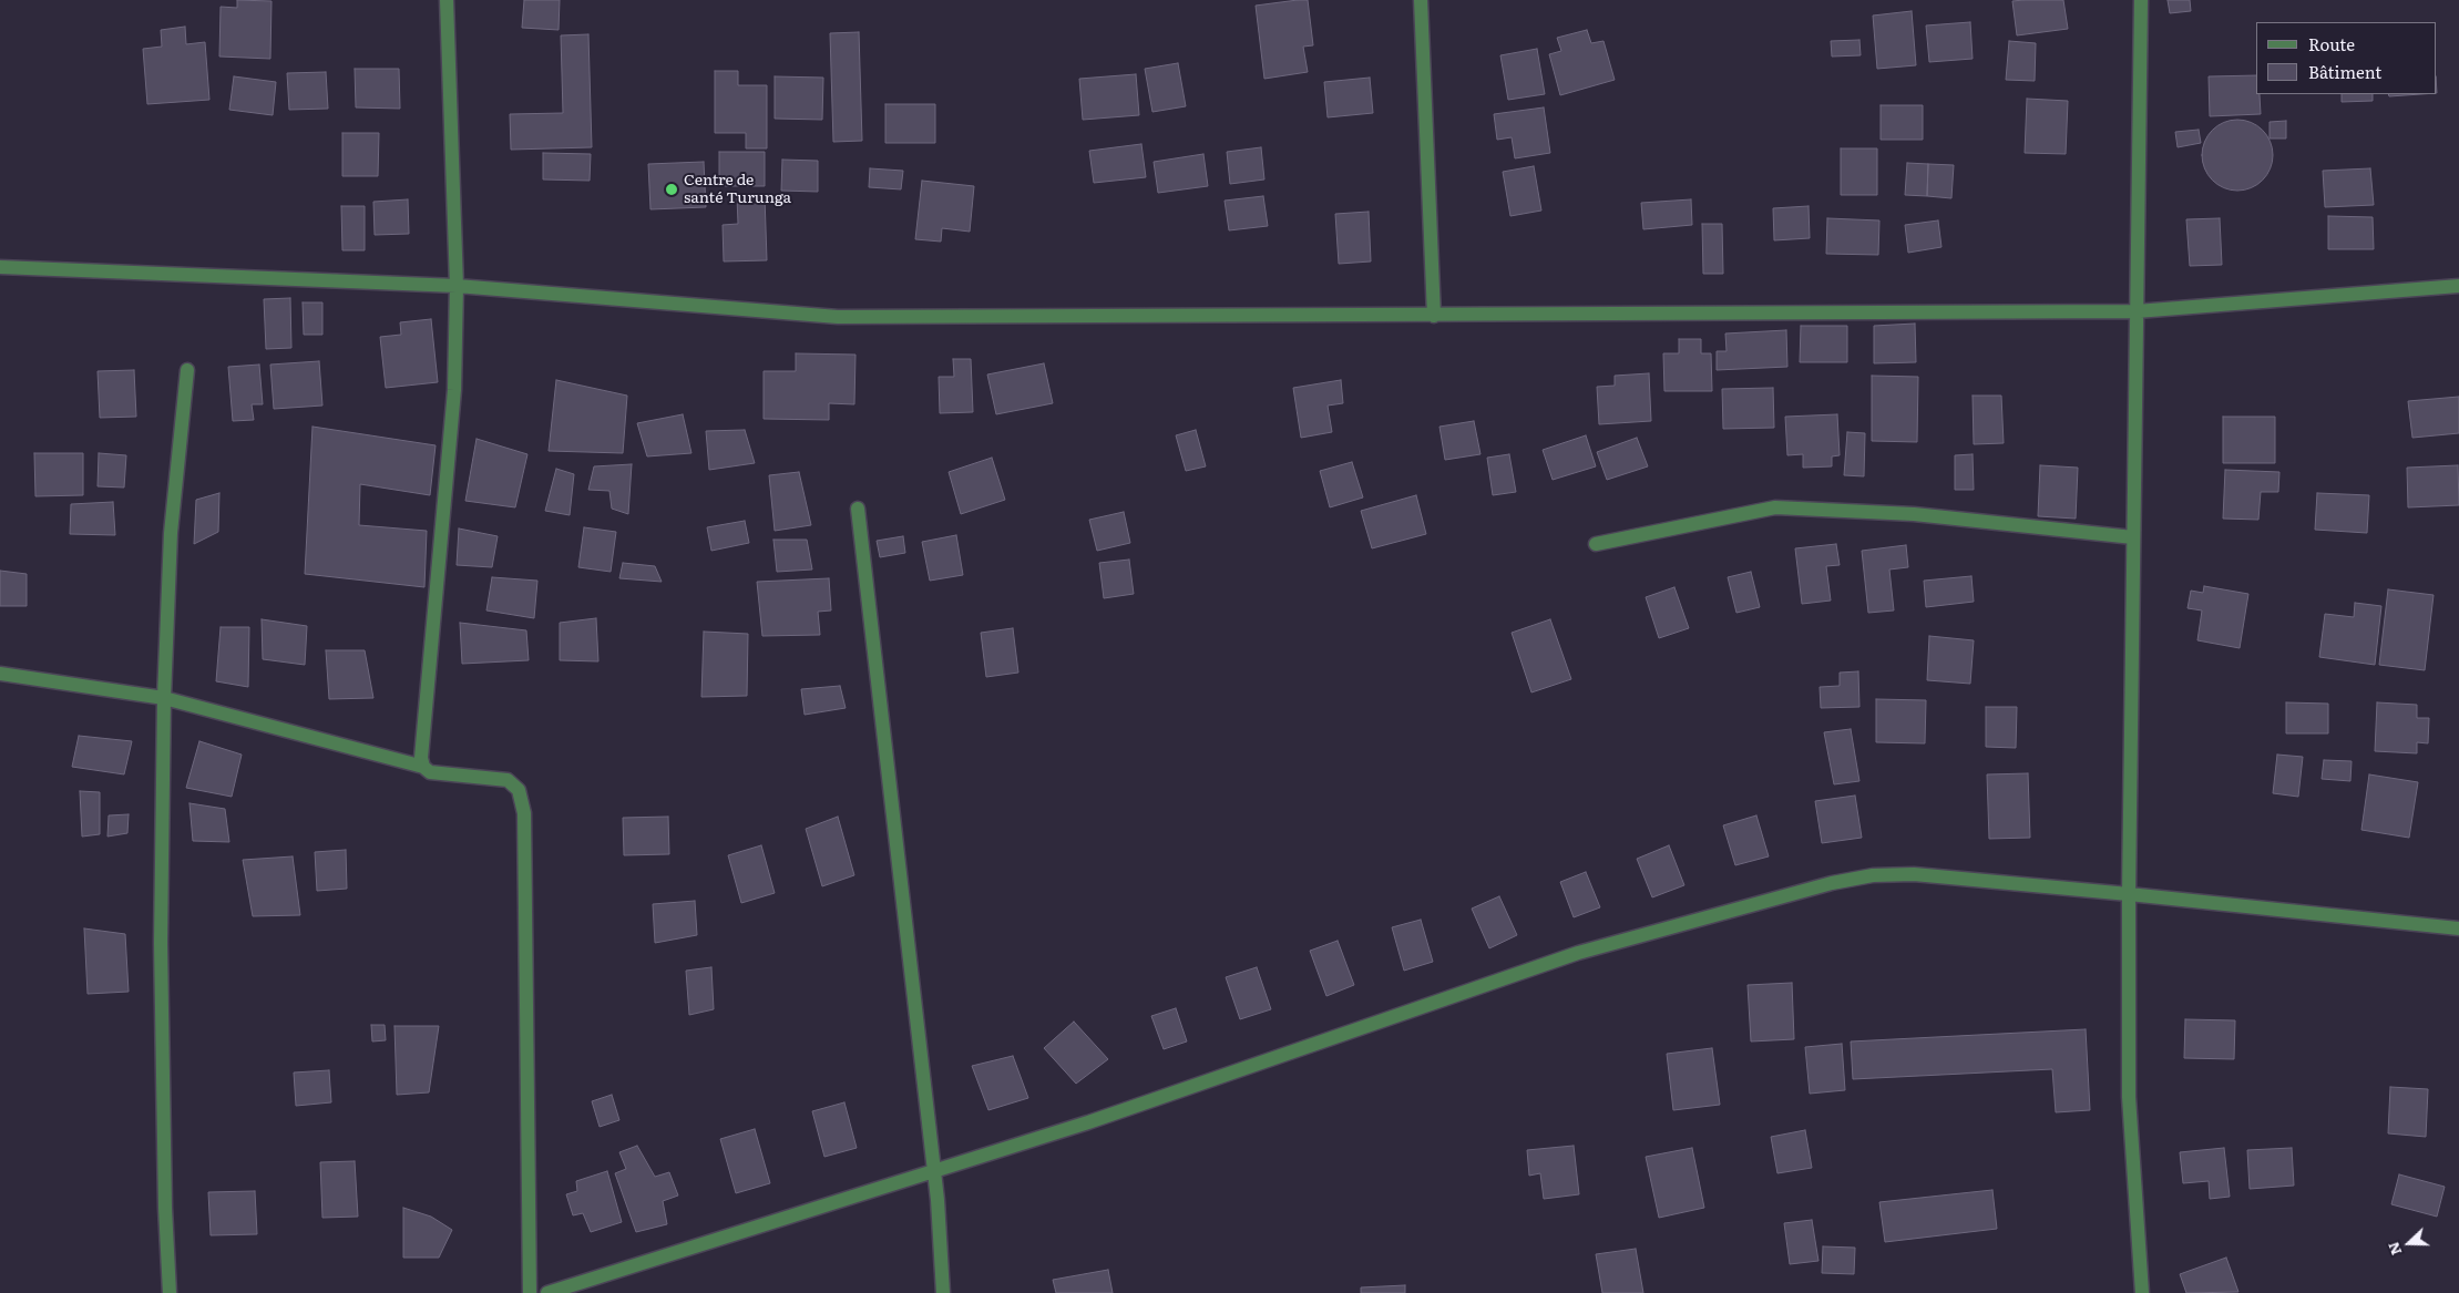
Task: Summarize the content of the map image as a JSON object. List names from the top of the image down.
{
  "places": ["Centre de santé Turunga"],
  "legend": ["Route", "Bâtiment"],
  "north": "left"
}
